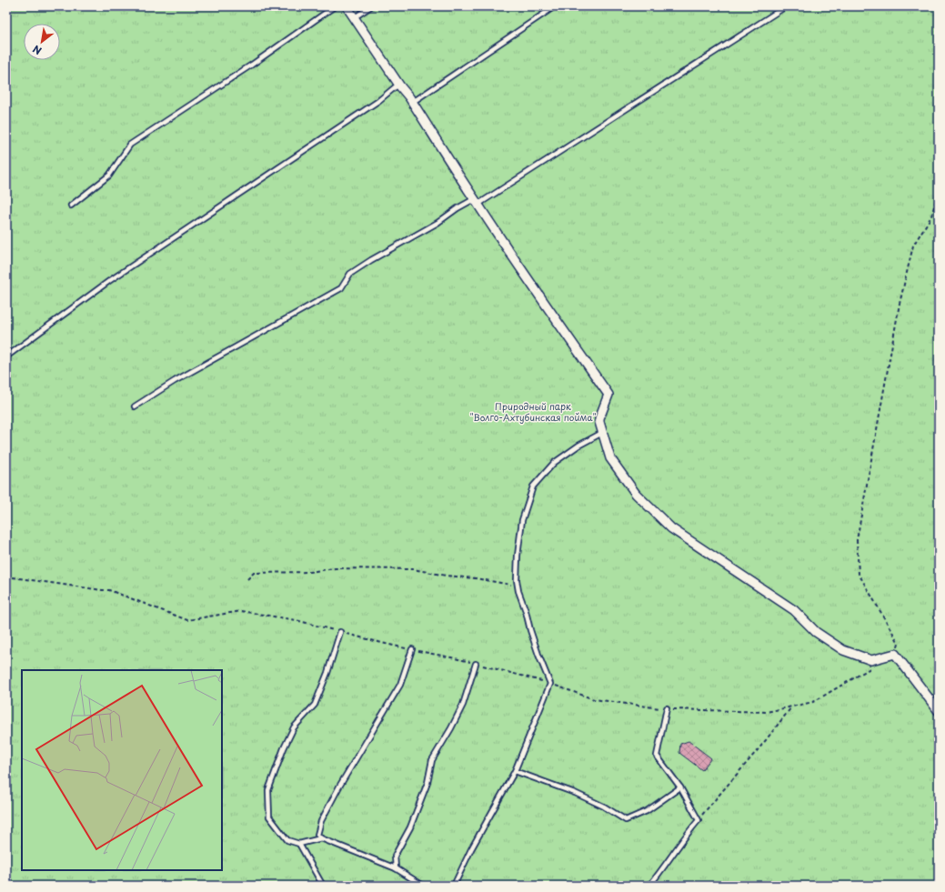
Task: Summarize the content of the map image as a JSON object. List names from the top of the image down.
{
  "parks": ["Природный парк \"Волго-Ахтубинская пойма\""],
  "north": "bottom left"
}
